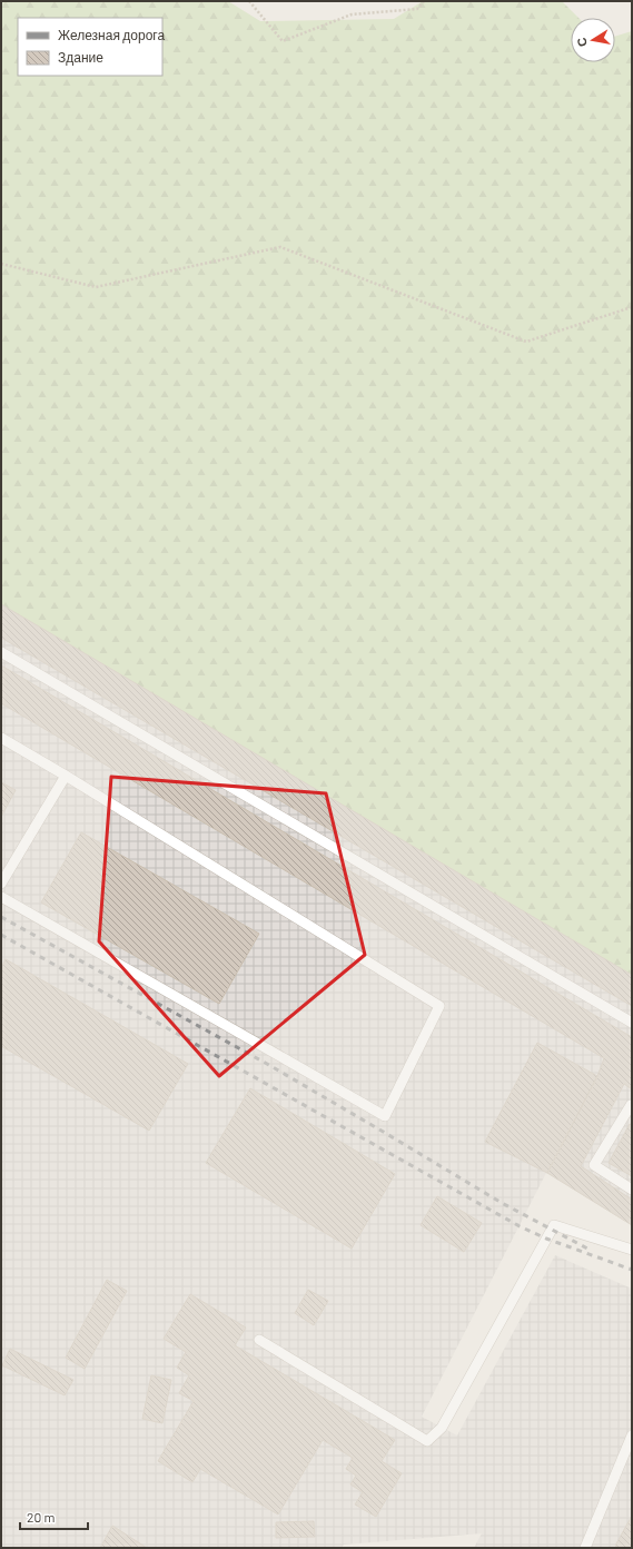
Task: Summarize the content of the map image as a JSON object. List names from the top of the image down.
{
  "legend": ["Железная дорога", "Здание"],
  "scale_bar": "20 m",
  "north": "left"
}
